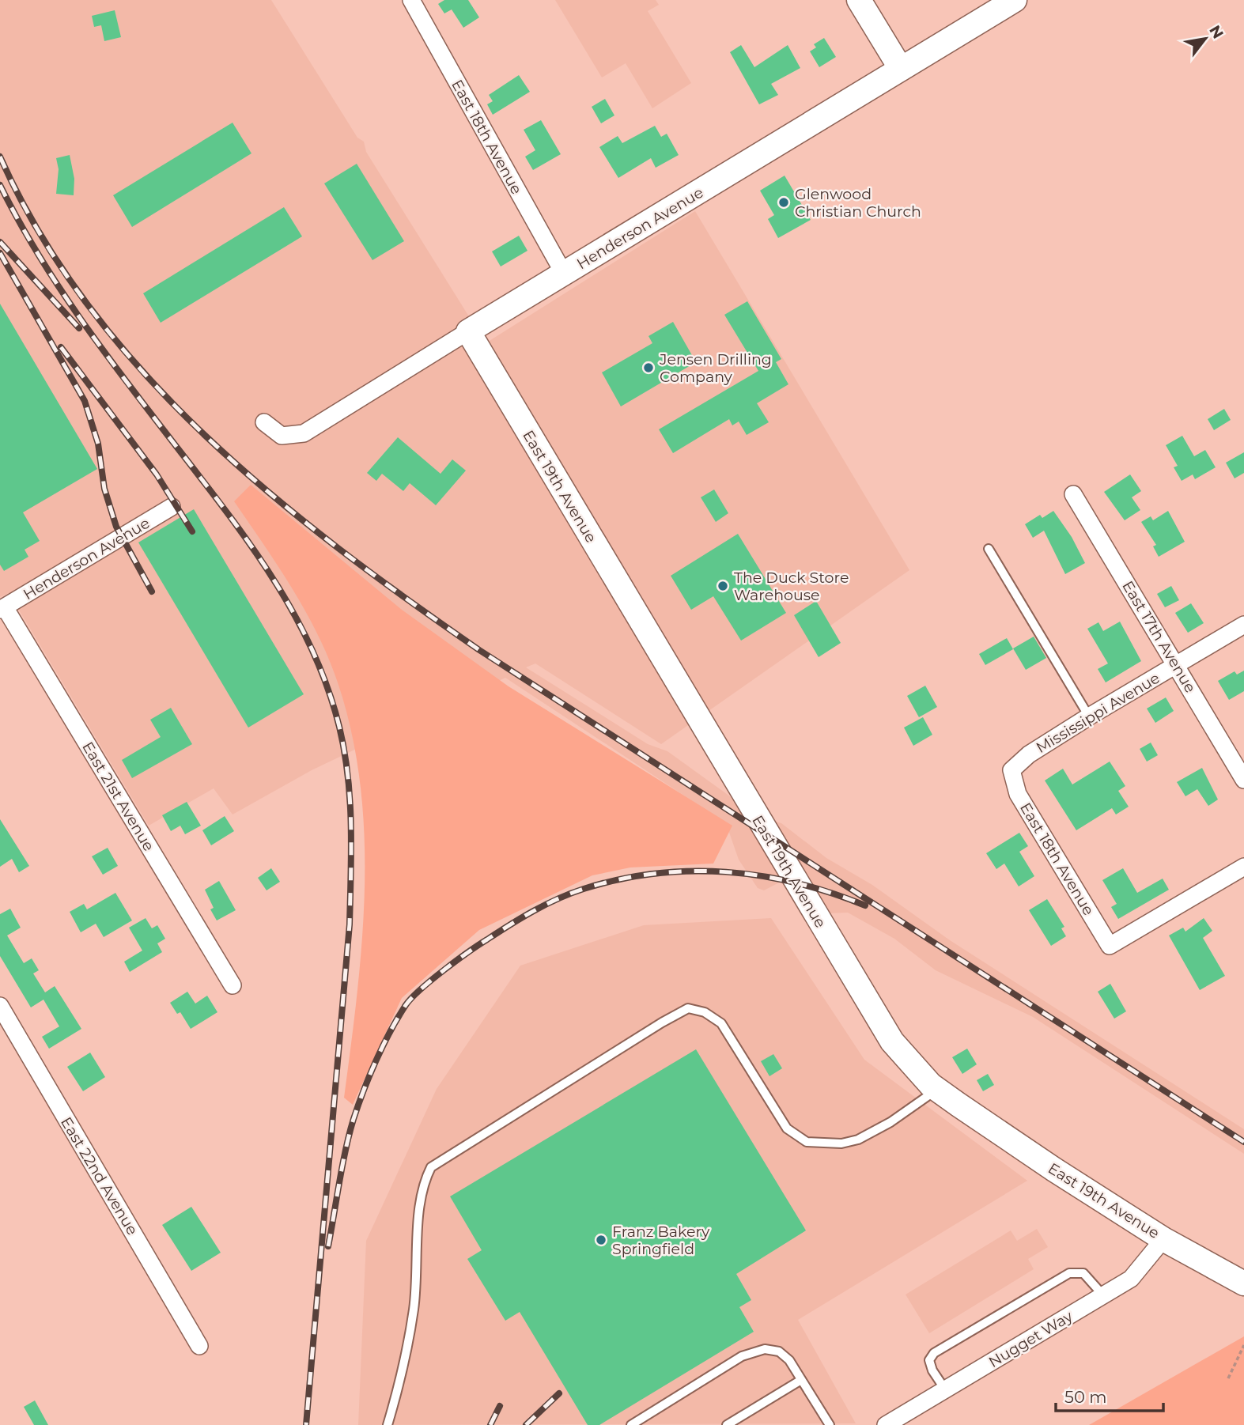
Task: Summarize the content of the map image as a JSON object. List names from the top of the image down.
{
  "streets": {
    "street": [
      "East 18th Avenue",
      "Henderson Avenue",
      "East 19th Avenue",
      "East 17th Avenue",
      "Mississippi Avenue",
      "East 21st Avenue",
      "East 22nd Avenue",
      "Nugget Way"
    ]
  },
  "crossings": [
    ["East 18th Avenue", "Henderson Avenue"],
    ["East 18th Avenue", "Mississippi Avenue"],
    ["Henderson Avenue", "East 19th Avenue"],
    ["Henderson Avenue", "East 21st Avenue"],
    ["East 19th Avenue", "Nugget Way"],
    ["East 17th Avenue", "Mississippi Avenue"]
  ],
  "places": [
    "Glenwood Christian Church",
    "Jensen Drilling Company",
    "The Duck Store Warehouse",
    "Franz Bakery Springfield"
  ],
  "scale_bar": "50 m",
  "north": "top right"
}
